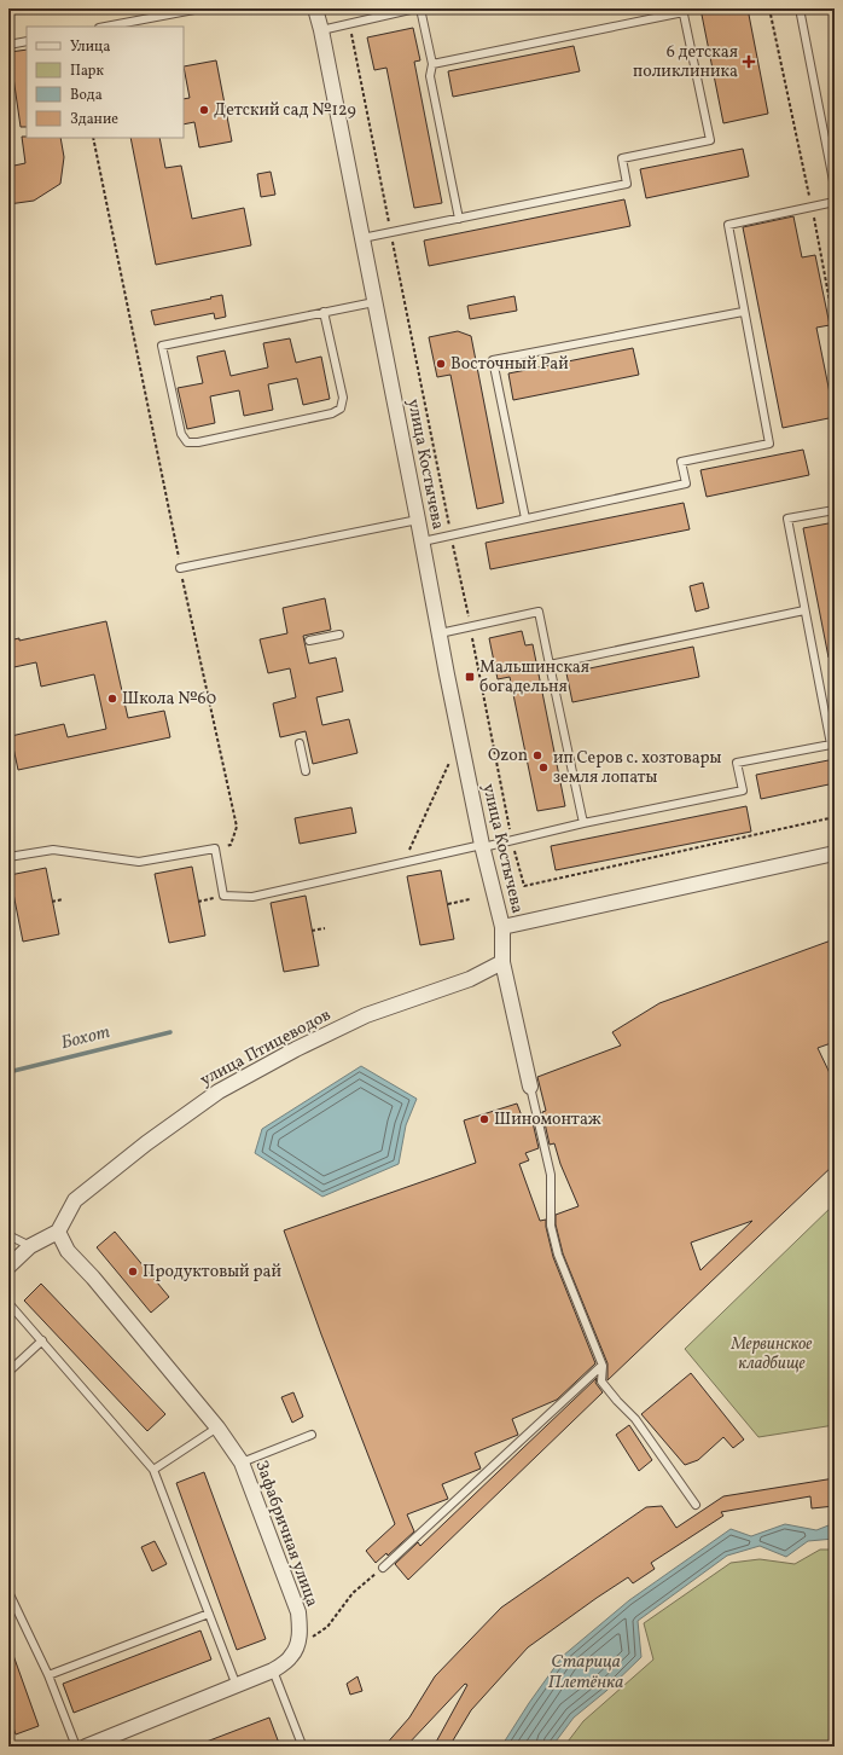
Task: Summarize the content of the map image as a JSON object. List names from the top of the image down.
{
  "streets": {
    "street": ["улица Костычева", "улица Птицеводов", "Зафабричная улица"]
  },
  "crossings": [
    ["улица Костычева", "улица Птицеводов"],
    ["улица Птицеводов", "Зафабричная улица"]
  ],
  "water": ["Бохот", "Старица Плетёнка"],
  "parks": ["Мервинское кладбище"],
  "places": {
    "health": ["6 детская поликлиника"],
    "other": [
      "Детский сад №129",
      "Восточный Рай",
      "Школа №60",
      "Ozon",
      "ип Серов с. хозтовары земля лопаты",
      "Шиномонтаж",
      "Продуктовый рай"
    ],
    "transit": ["Мальшинская богадельня"]
  },
  "legend": [
    "Улица",
    "Парк",
    "Вода",
    "Здание"
  ]
}
